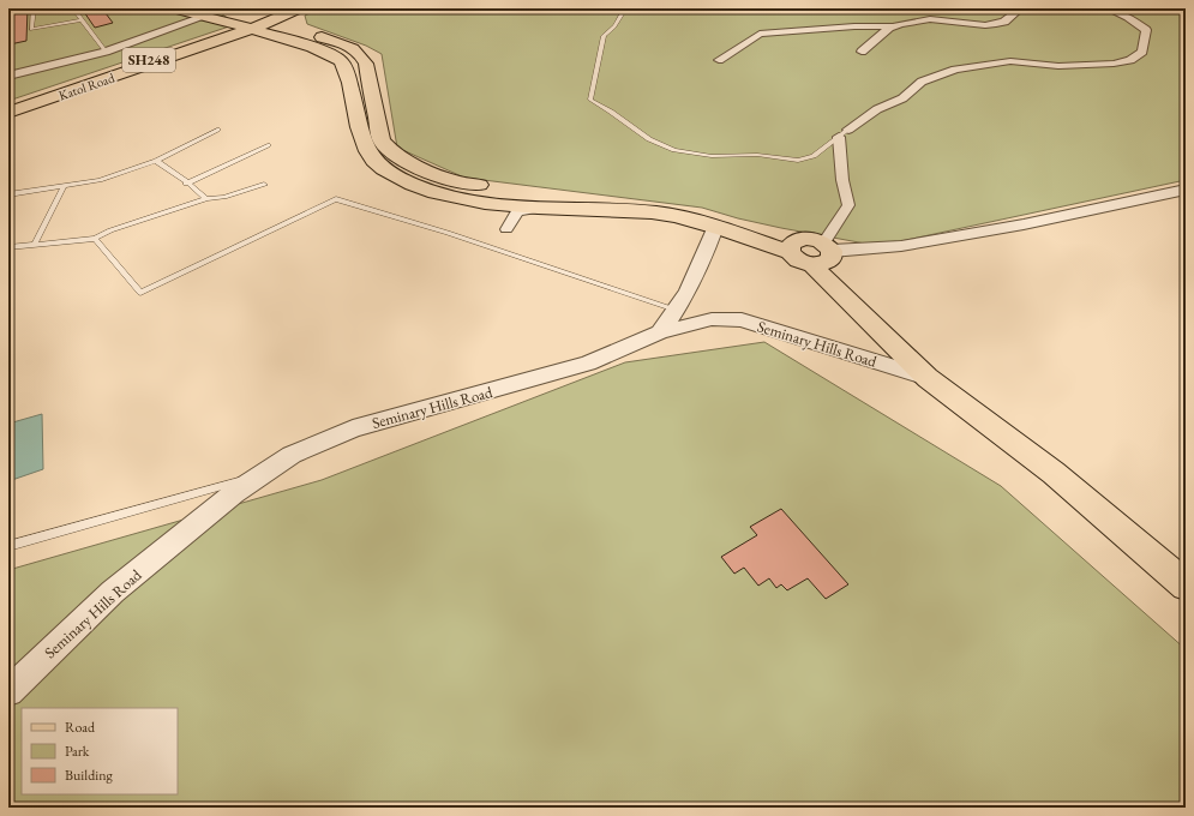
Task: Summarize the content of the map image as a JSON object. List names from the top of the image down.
{
  "streets": {
    "main road": ["SH248", "Katol Road"],
    "street": ["Seminary Hills Road"]
  },
  "legend": ["Road", "Park", "Building"]
}
